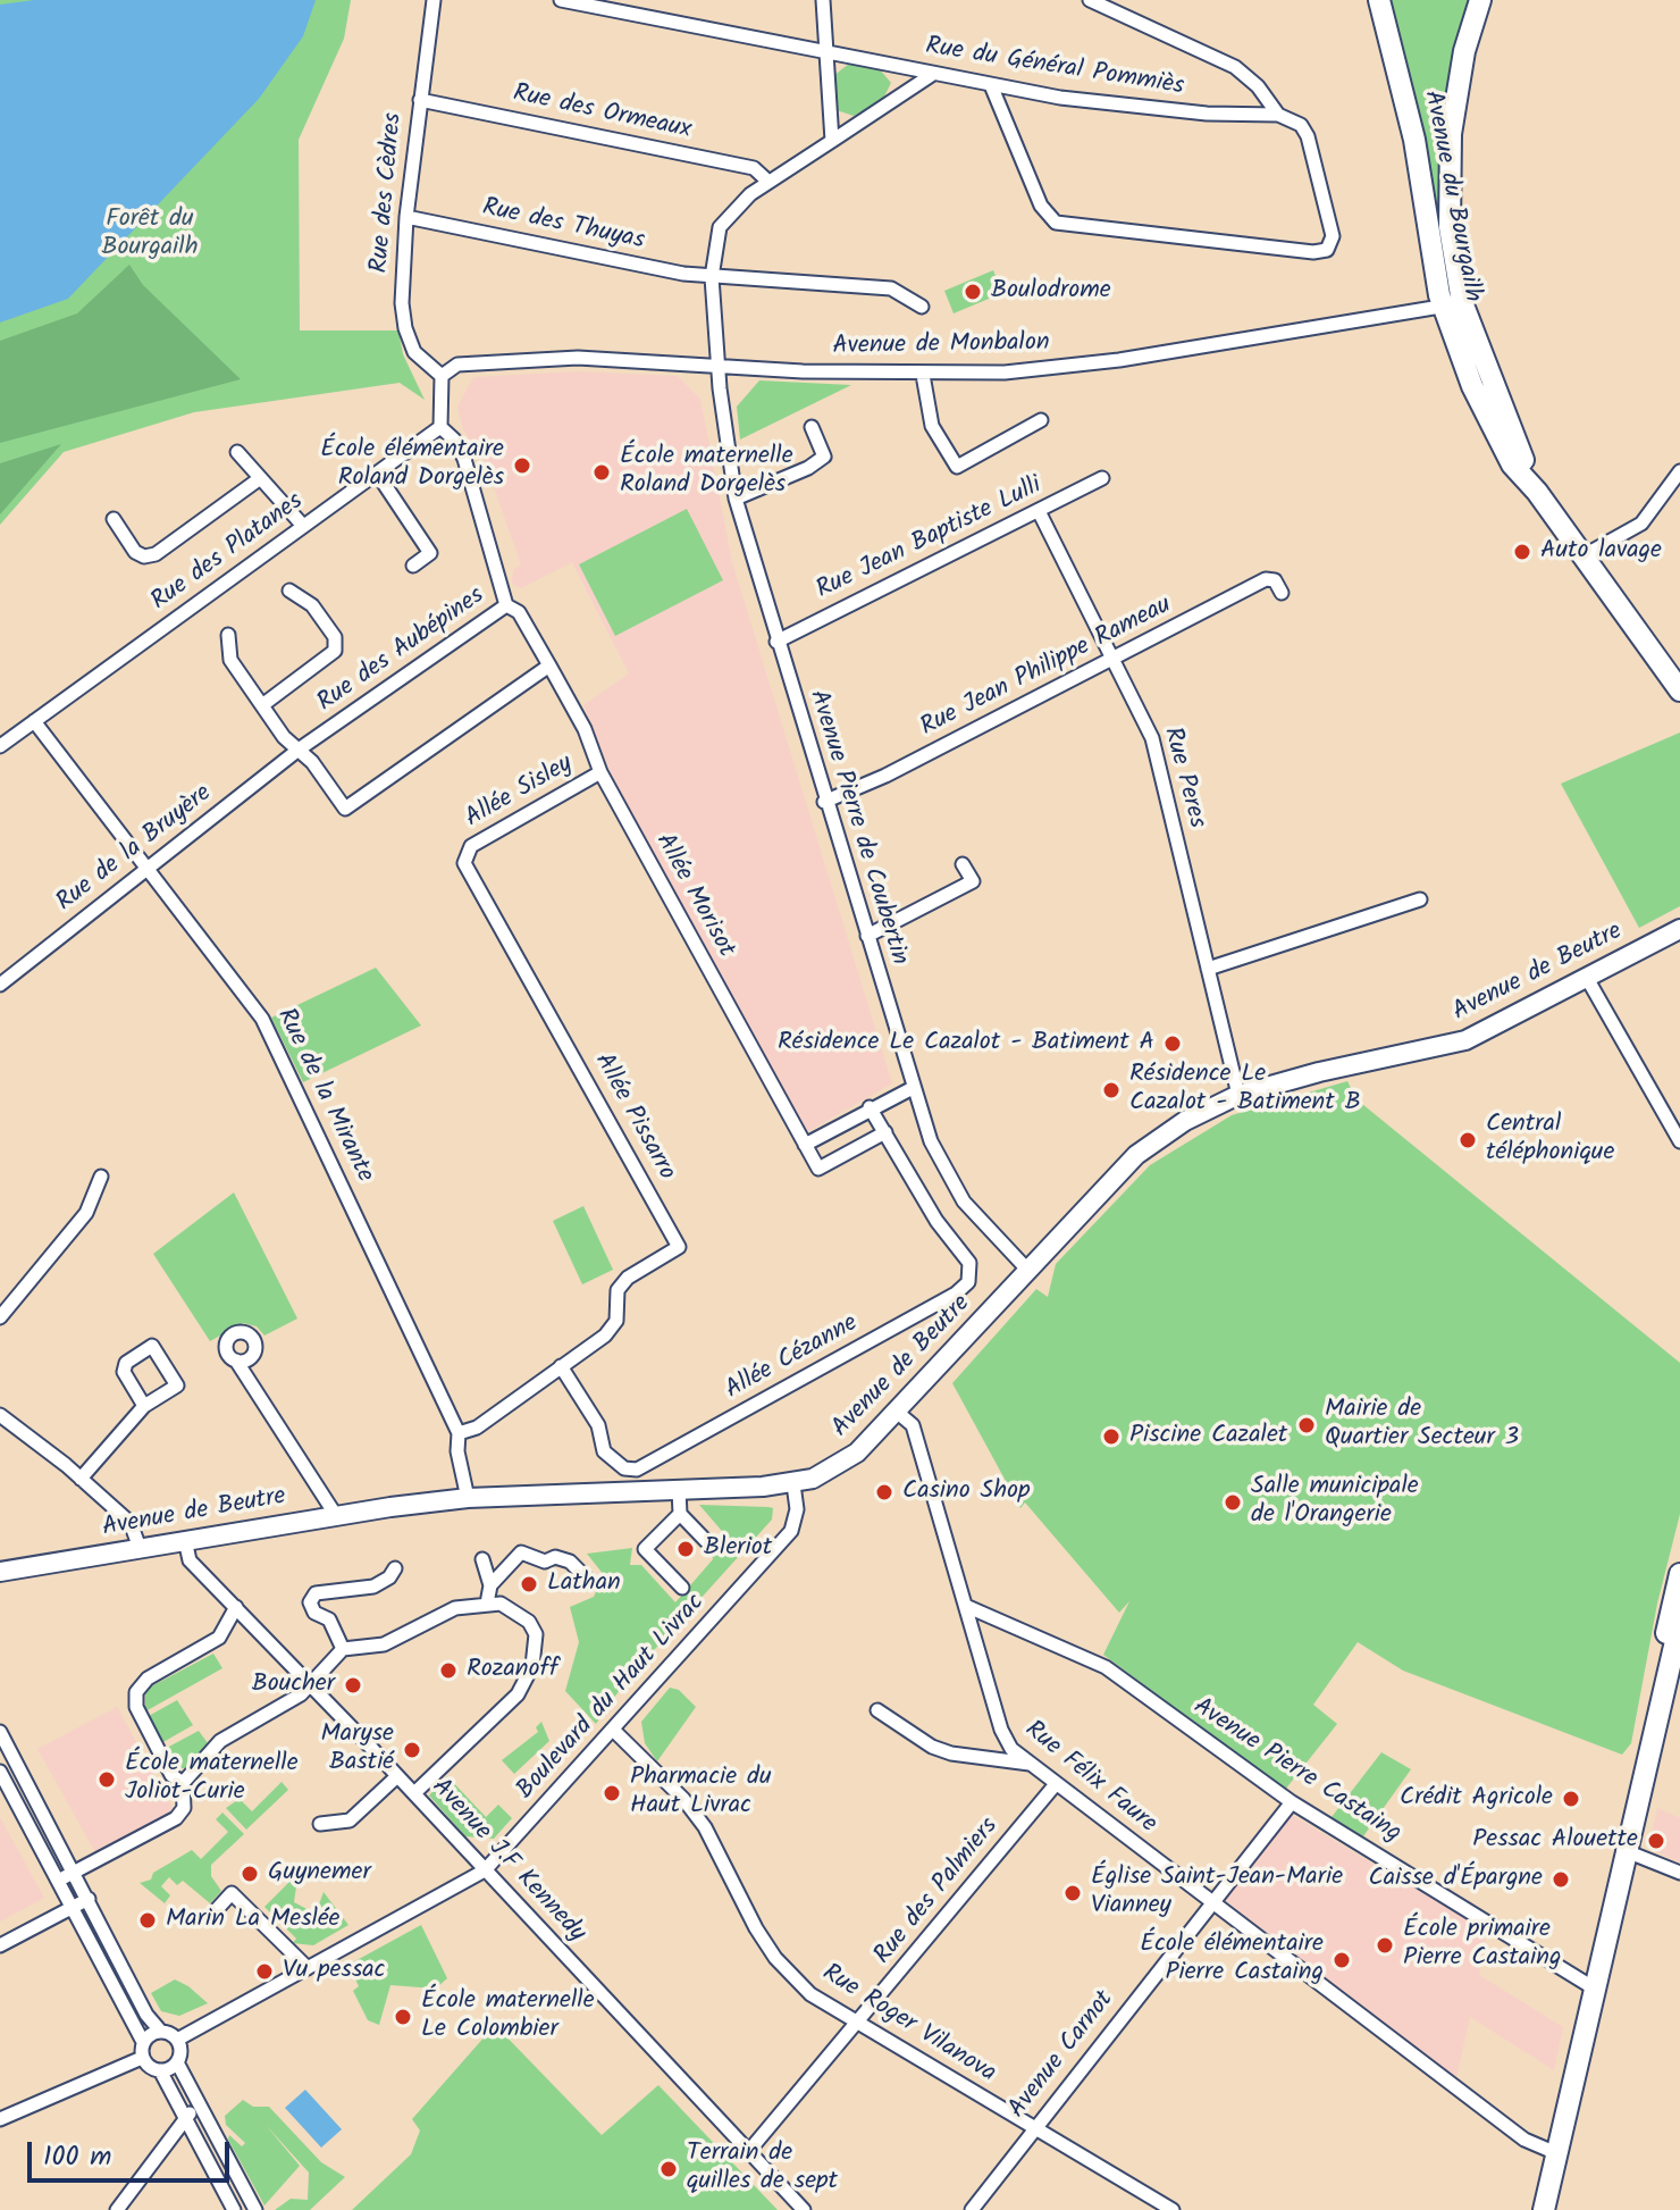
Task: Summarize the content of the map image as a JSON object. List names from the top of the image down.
{
  "streets": {
    "main road": ["Avenue du Bourgailh"],
    "street": [
      "Rue du Général Pommiès",
      "Rue des Ormeaux",
      "Rue des Cèdres",
      "Rue des Thuyas",
      "Avenue de Monbalon",
      "Rue Jean Baptiste Lulli",
      "Rue des Platanes",
      "Rue des Aubépines",
      "Rue Jean Philippe Rameau",
      "Rue Peres",
      "Allée Sisley",
      "Avenue Pierre de Coubertin",
      "Rue de la Bruyère",
      "Allée Morisot",
      "Avenue de Beutre",
      "Rue de la Mirante",
      "Allée Pissarro",
      "Allée Cézanne",
      "Boulevard du Haut Livrac",
      "Avenue Pierre Castaing",
      "Rue Félix Faure",
      "Avenue J.F Kennedy",
      "Rue des Palmiers",
      "Rue Roger Vilanova",
      "Avenue Carnot"
    ]
  },
  "crossings": [
    ["Rue du Général Pommiès", "Avenue Pierre de Coubertin"],
    ["Rue des Ormeaux", "Rue des Cèdres"],
    ["Rue des Ormeaux", "Avenue Pierre de Coubertin"],
    ["Rue des Cèdres", "Rue des Thuyas"],
    ["Rue des Cèdres", "Avenue de Monbalon"],
    ["Avenue du Bourgailh", "Avenue de Monbalon"],
    ["Rue des Thuyas", "Avenue Pierre de Coubertin"],
    ["Avenue de Monbalon", "Avenue Pierre de Coubertin"],
    ["Rue Jean Baptiste Lulli", "Rue Peres"],
    ["Rue Jean Baptiste Lulli", "Avenue Pierre de Coubertin"],
    ["Rue des Platanes", "Rue des Aubépines"],
    ["Rue des Platanes", "Rue de la Mirante"],
    ["Rue des Aubépines", "Rue de la Bruyère"],
    ["Rue des Aubépines", "Allée Morisot"],
    ["Rue Jean Philippe Rameau", "Rue Peres"],
    ["Rue Jean Philippe Rameau", "Avenue Pierre de Coubertin"],
    ["Rue Peres", "Avenue de Beutre"],
    ["Allée Sisley", "Allée Morisot"],
    ["Allée Sisley", "Allée Pissarro"],
    ["Avenue Pierre de Coubertin", "Avenue de Beutre"],
    ["Rue de la Bruyère", "Rue de la Mirante"],
    ["Avenue de Beutre", "Rue de la Mirante"],
    ["Avenue de Beutre", "Boulevard du Haut Livrac"],
    ["Avenue de Beutre", "Rue Félix Faure"],
    ["Avenue de Beutre", "Avenue J.F Kennedy"],
    ["Allée Pissarro", "Allée Cézanne"],
    ["Boulevard du Haut Livrac", "Avenue J.F Kennedy"],
    ["Boulevard du Haut Livrac", "Rue Roger Vilanova"],
    ["Avenue Pierre Castaing", "Rue Félix Faure"],
    ["Avenue Pierre Castaing", "Avenue Carnot"],
    ["Rue Félix Faure", "Rue des Palmiers"],
    ["Rue Félix Faure", "Avenue Carnot"],
    ["Avenue J.F Kennedy", "Rue des Palmiers"],
    ["Rue des Palmiers", "Rue Roger Vilanova"],
    ["Rue Roger Vilanova", "Avenue Carnot"]
  ],
  "parks": ["Forêt du Bourgailh"],
  "places": [
    "Boulodrome",
    "École élémentaire Roland Dorgelès",
    "École maternelle Roland Dorgelès",
    "Auto lavage",
    "Résidence Le Cazalot - Batiment A",
    "Résidence Le Cazalot - Batiment B",
    "Central téléphonique",
    "Mairie de Quartier Secteur 3",
    "Piscine Cazalet",
    "Casino Shop",
    "Salle municipale de l'Orangerie",
    "Bleriot",
    "Lathan",
    "Rozanoff",
    "Boucher",
    "Maryse Bastié",
    "École maternelle Joliot-Curie",
    "Pharmacie du Haut Livrac",
    "Crédit Agricole",
    "Pessac Alouette",
    "Guynemer",
    "Caisse d'Épargne",
    "Église Saint-Jean-Marie Vianney",
    "Marin La Meslée",
    "École primaire Pierre Castaing",
    "École élémentaire Pierre Castaing",
    "Vu pessac",
    "École maternelle Le Colombier",
    "Terrain de quilles de sept"
  ],
  "scale_bar": "100 m"
}
